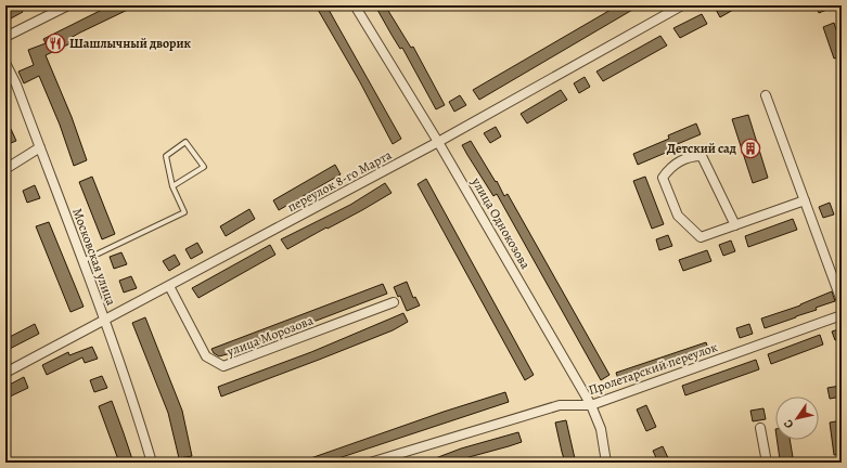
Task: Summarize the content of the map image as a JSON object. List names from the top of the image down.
{
  "streets": {
    "street": [
      "переулок 8-го Марта",
      "улица Однокозова",
      "Московская улица",
      "улица Морозова",
      "Пролетарский переулок"
    ]
  },
  "crossings": [
    ["переулок 8-го Марта", "улица Однокозова"],
    ["переулок 8-го Марта", "Московская улица"],
    ["переулок 8-го Марта", "улица Морозова"],
    ["улица Однокозова", "Пролетарский переулок"]
  ],
  "places": {
    "restaurant": ["Шашлычный дворик"],
    "building": ["Детский сад"]
  },
  "north": "bottom left"
}
